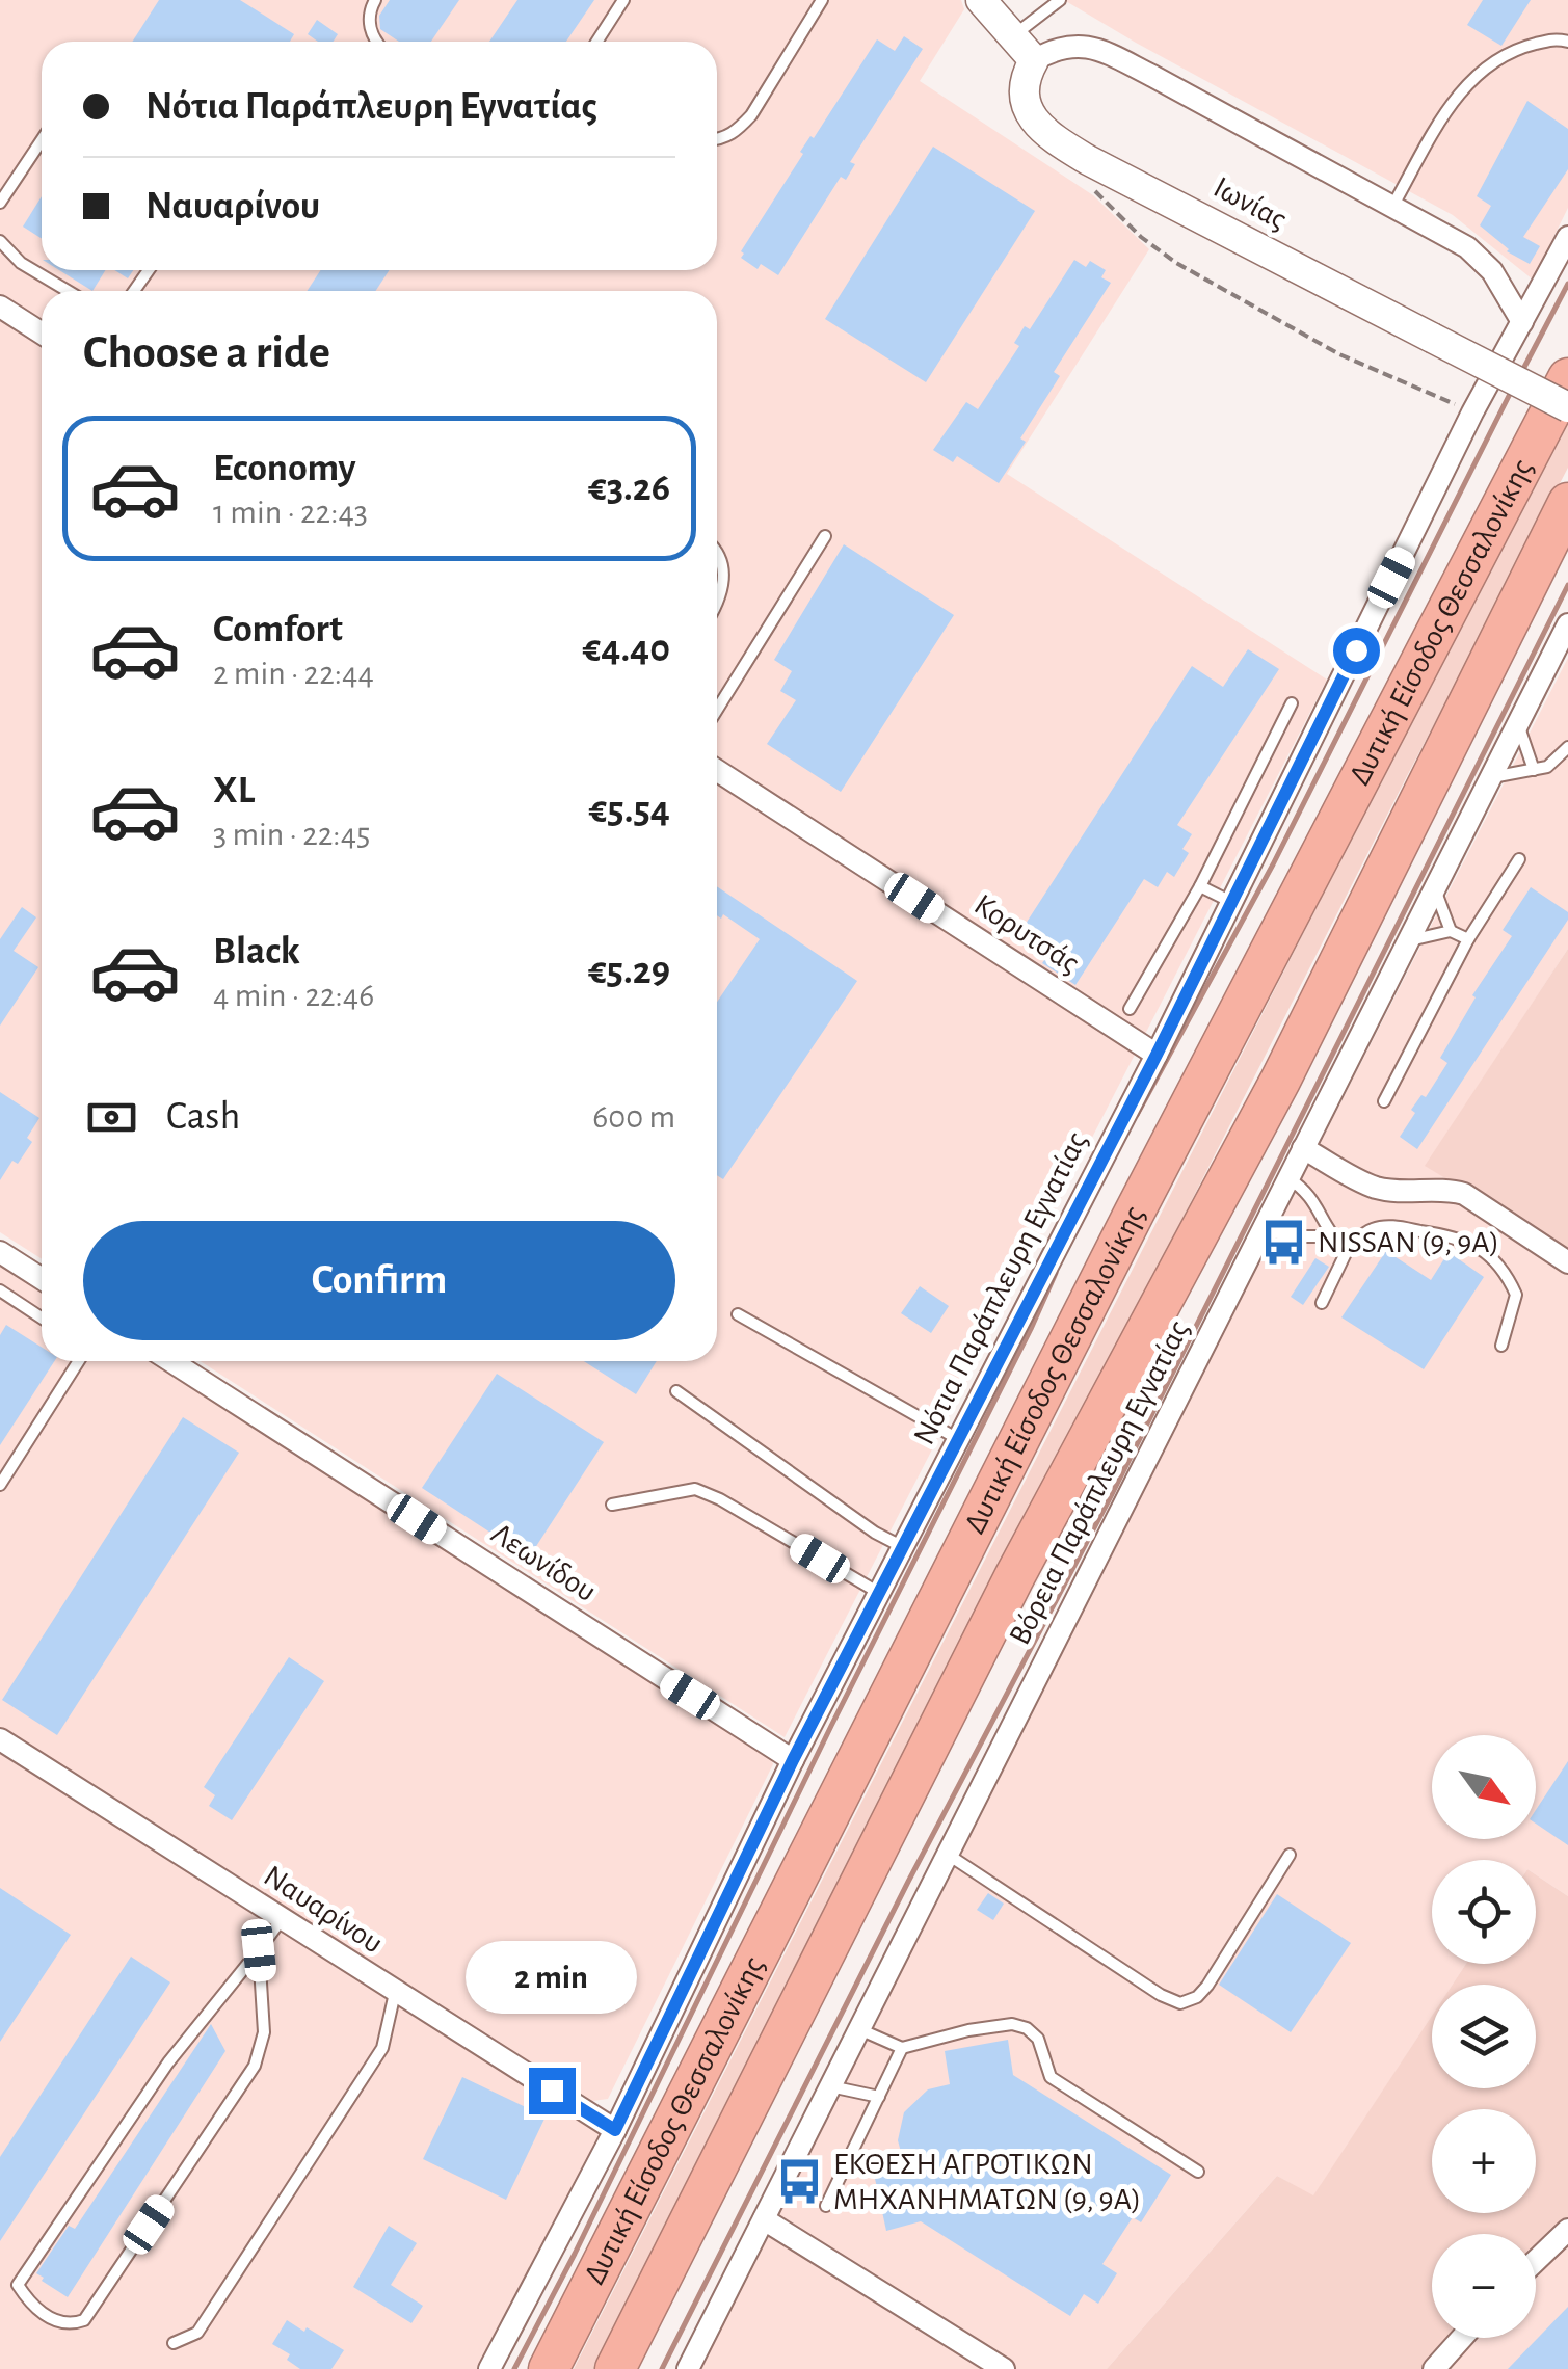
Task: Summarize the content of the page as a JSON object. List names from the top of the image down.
{
  "streets": {
    "highway": ["Δυτική Είσοδος Θεσσαλονίκης"],
    "street": [
      "Ιωνίας",
      "Κορυτσάς",
      "Νότια Παράπλευρη Εγνατίας",
      "Βόρεια Παράπλευρη Εγνατίας",
      "Λεωνίδου",
      "Ναυαρίνου"
    ]
  },
  "crossings": [
    ["Κορυτσάς", "Νότια Παράπλευρη Εγνατίας"],
    ["Νότια Παράπλευρη Εγνατίας", "Λεωνίδου"],
    ["Νότια Παράπλευρη Εγνατίας", "Ναυαρίνου"]
  ],
  "places": {
    "bus stop": ["NISSAN (9, 9Α)", "ΕΚΘΕΣΗ ΑΓΡΟΤΙΚΩΝ ΜΗΧΑΝΗΜΑΤΩΝ (9, 9Α)"]
  },
  "north": "bottom right",
  "page": {
    "banner": ["Νότια Παράπλευρη Εγνατίας", "Ναυαρίνου"],
    "heading": "Choose a ride",
    "list": [
      {
        "name": "Economy",
        "note": "1 min · 22:43",
        "value": "€3.26"
      },
      {
        "name": "Comfort",
        "note": "2 min · 22:44",
        "value": "€4.40"
      },
      {
        "name": "XL",
        "note": "3 min · 22:45",
        "value": "€5.54"
      },
      {
        "name": "Black",
        "note": "4 min · 22:46",
        "value": "€5.29"
      }
    ],
    "pay": ["Cash", "600 m"],
    "buttons": "Confirm",
    "map_buttons": ["+", "−"],
    "bubble": "2 min"
  }
}
